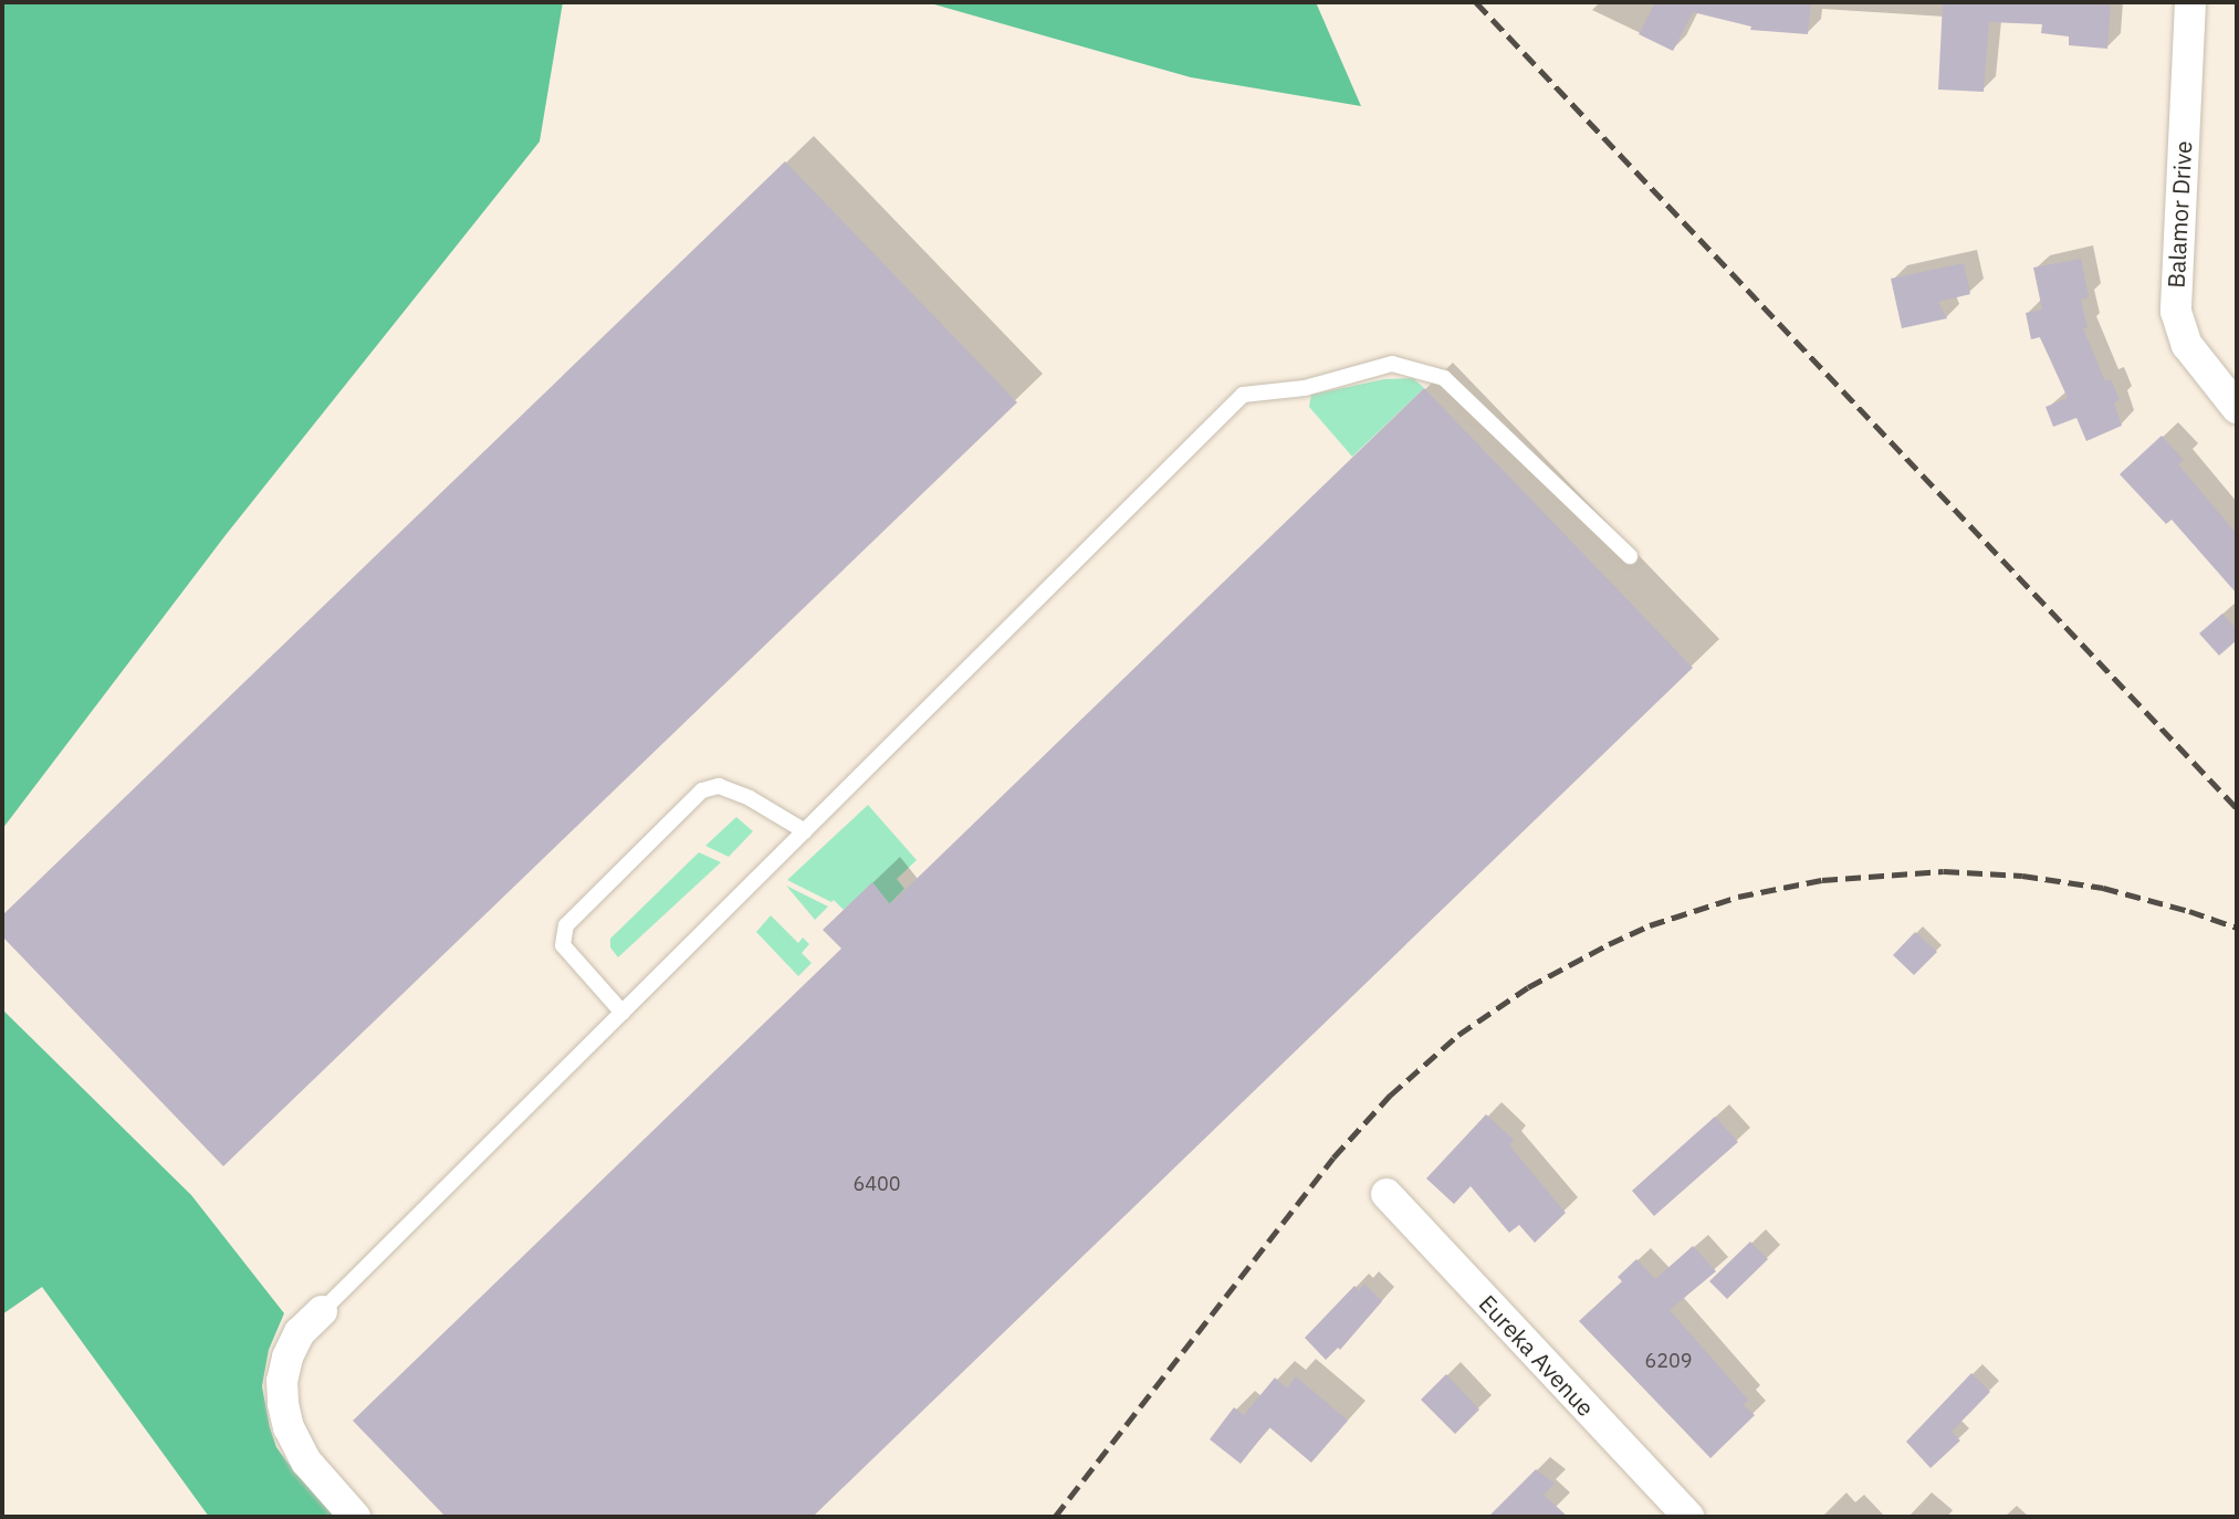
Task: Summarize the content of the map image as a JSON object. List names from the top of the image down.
{
  "streets": {
    "street": ["Balamor Drive", "Eureka Avenue"]
  },
  "house_numbers": ["6400", "6209"]
}
